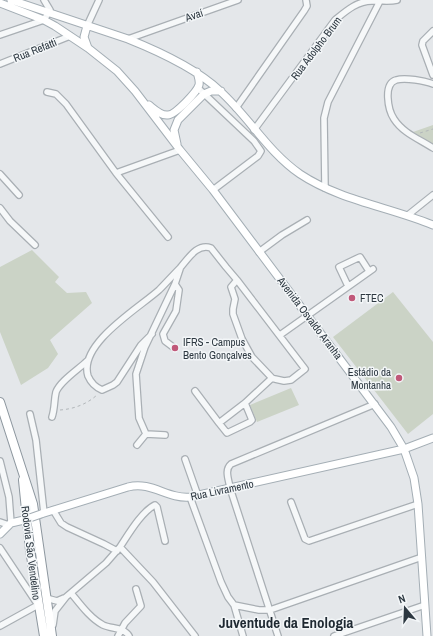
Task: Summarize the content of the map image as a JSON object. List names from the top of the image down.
{
  "streets": {
    "highway": ["Rodovia São Vendelino"],
    "main road": ["Avenida Osvaldo Aranha", "Rua Livramento"],
    "street": ["Avaí", "Rua Adolpho Brum", "Rua Refatti"]
  },
  "crossings": [
    ["Rua Refatti", "Avenida Osvaldo Aranha"],
    ["Avenida Osvaldo Aranha", "Rua Livramento"]
  ],
  "districts": ["Juventude da Enologia"],
  "places": ["FTEC", "IFRS - Campus Bento Gonçalves", "Estádio da Montanha"],
  "north": "top"
}
